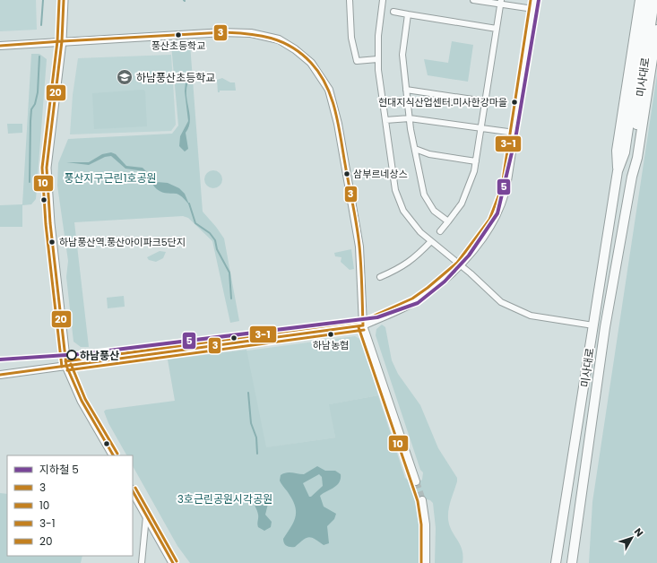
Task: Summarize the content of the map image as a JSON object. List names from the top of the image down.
{
  "streets": {
    "main road": ["미사대로"]
  },
  "parks": ["풍산지구근린1호공원", "3호근린공원시각공원"],
  "places": {
    "other": [
      "풍산초등학교",
      "현대지식산업센터.미사한강마을",
      "삼부르네상스",
      "하남풍산역.풍산아이파크5단지",
      "하남농협",
      "하남풍산"
    ],
    "school or university": ["하남풍산초등학교"]
  },
  "lines": [
    "metro line 5",
    "transit line 3",
    "transit line 10",
    "transit line 3-1",
    "transit line 20"
  ],
  "legend": [
    "지하철 5",
    "3",
    "10",
    "3-1",
    "20"
  ],
  "north": "top right"
}
